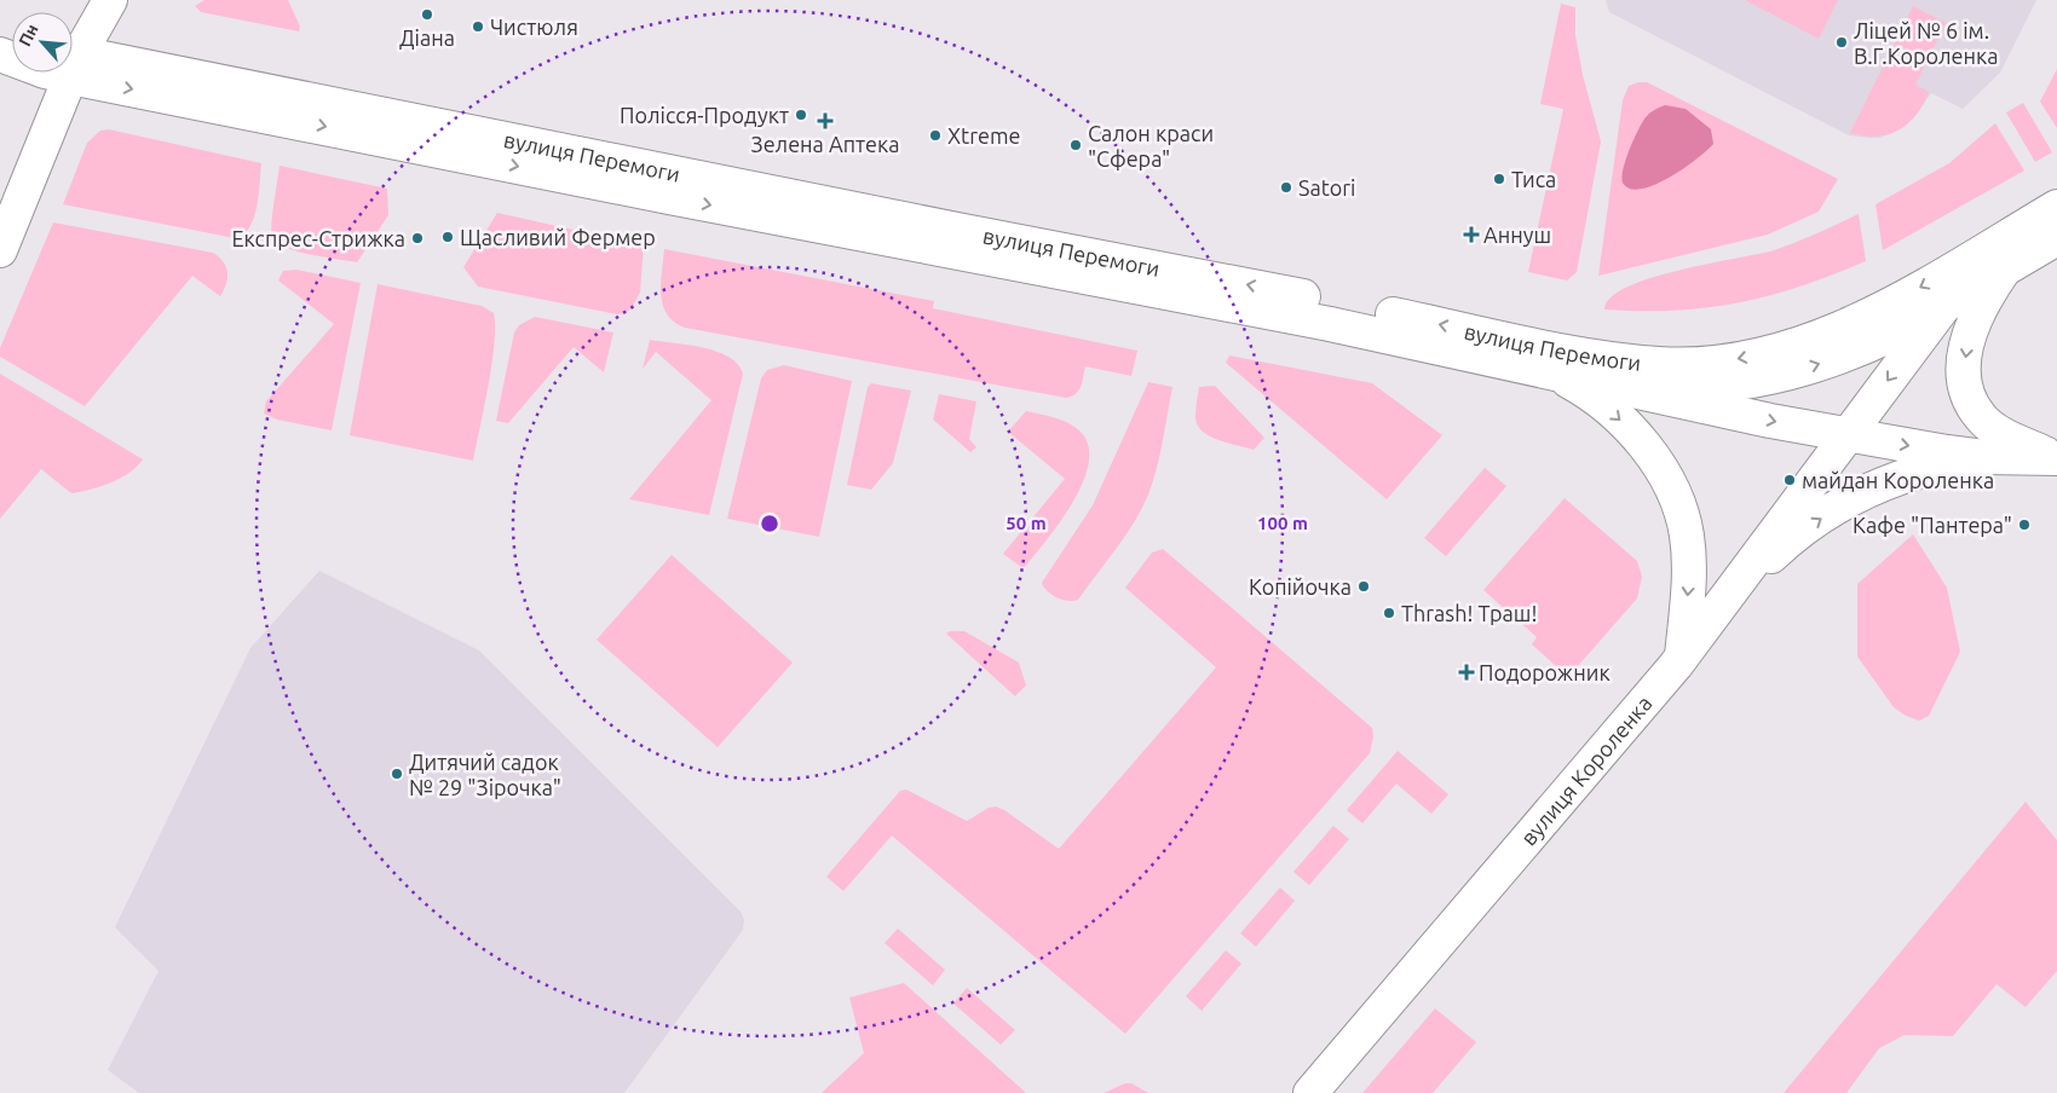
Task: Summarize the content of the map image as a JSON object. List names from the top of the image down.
{
  "streets": {
    "main road": ["вулиця Перемоги", "вулиця Короленка"]
  },
  "places": {
    "other": [
      "Діана",
      "Чистюля",
      "Ліцей № 6 ім. В.Г.Короленка",
      "Полісся-Продукт",
      "Xtreme",
      "Салон краси \"Сфера\"",
      "Тиса",
      "Satori",
      "Щасливий Фермер",
      "Експрес-Стрижка",
      "майдан Короленка",
      "Кафе \"Пантера\"",
      "Копійочка",
      "Thrash! Траш!",
      "Дитячий садок № 29 \"Зірочка\""
    ],
    "health": ["Зелена Аптека", "Аннуш", "Подорожник"]
  },
  "north": "top left",
  "rings": ["50 m", "100 m"]
}
